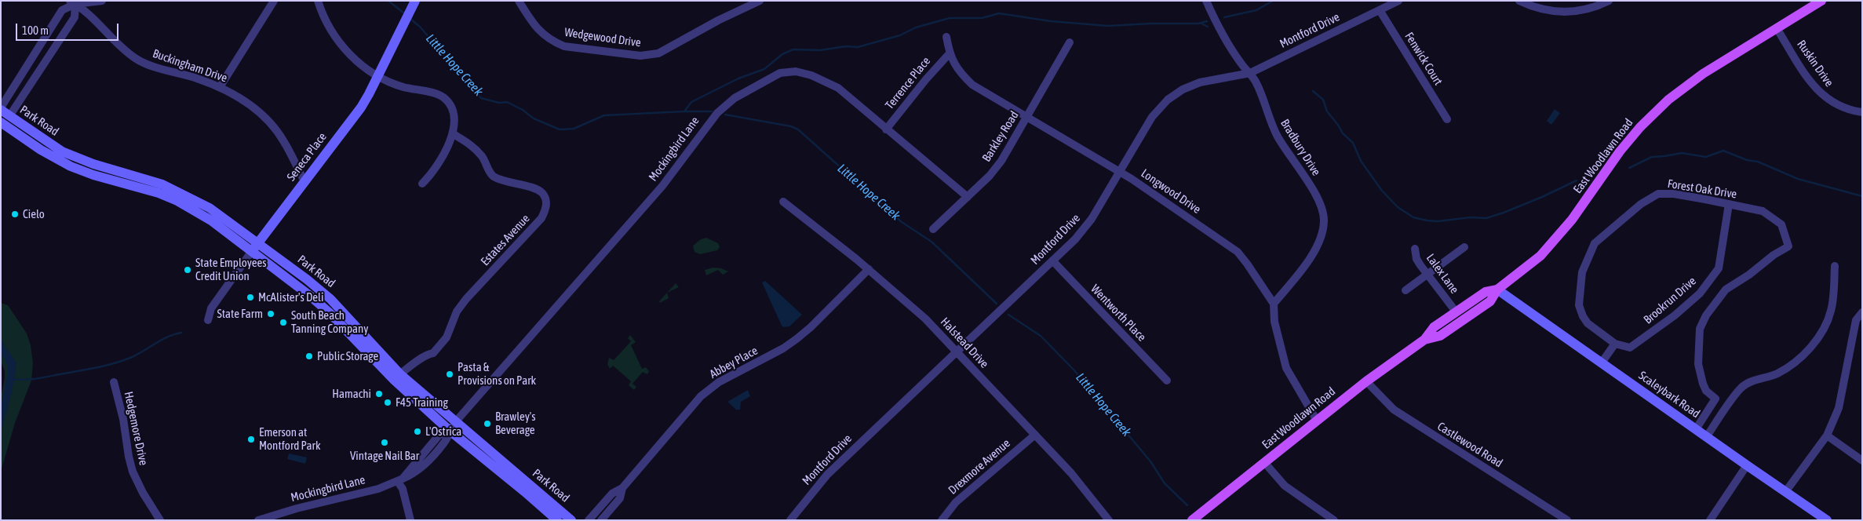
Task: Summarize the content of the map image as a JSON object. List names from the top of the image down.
{
  "streets": {
    "main road": [
      "Park Road",
      "East Woodlawn Road",
      "Seneca Place",
      "Scaleybark Road"
    ],
    "street": [
      "Montford Drive",
      "Wedgewood Drive",
      "Fenwick Court",
      "Ruskin Drive",
      "Buckingham Drive",
      "Terrence Place",
      "Barkley Road",
      "Bradbury Drive",
      "Mockingbird Lane",
      "Forest Oak Drive",
      "Longwood Drive",
      "Estates Avenue",
      "Lalex Lane",
      "Brookrun Drive",
      "Wentworth Place",
      "Halstead Drive",
      "Abbey Place",
      "Hedgemore Drive",
      "Castlewood Road",
      "Drexmore Avenue"
    ]
  },
  "crossings": [
    ["Montford Drive", "Fenwick Court"],
    ["Montford Drive", "Bradbury Drive"],
    ["Montford Drive", "Longwood Drive"],
    ["Montford Drive", "Wentworth Place"],
    ["Montford Drive", "Halstead Drive"],
    ["Ruskin Drive", "East Woodlawn Road"],
    ["Buckingham Drive", "Seneca Place"],
    ["Terrence Place", "Mockingbird Lane"],
    ["Terrence Place", "Longwood Drive"],
    ["Park Road", "Mockingbird Lane"],
    ["Park Road", "Seneca Place"],
    ["Park Road", "Estates Avenue"],
    ["Barkley Road", "Mockingbird Lane"],
    ["Barkley Road", "Longwood Drive"],
    ["Bradbury Drive", "Longwood Drive"],
    ["East Woodlawn Road", "Lalex Lane"],
    ["East Woodlawn Road", "Scaleybark Road"],
    ["East Woodlawn Road", "Castlewood Road"],
    ["Forest Oak Drive", "Brookrun Drive"],
    ["Forest Oak Drive", "Scaleybark Road"],
    ["Halstead Drive", "Abbey Place"],
    ["Halstead Drive", "Drexmore Avenue"]
  ],
  "water": ["Little Hope Creek"],
  "places": [
    "Cielo",
    "State Employees Credit Union",
    "McAlister's Deli",
    "State Farm",
    "South Beach Tanning Company",
    "Public Storage",
    "Pasta & Provisions on Park",
    "Hamachi",
    "F45 Training",
    "Brawley's Beverage",
    "L'Ostrica",
    "Emerson at Montford Park",
    "Vintage Nail Bar"
  ],
  "scale_bar": "100 m"
}
